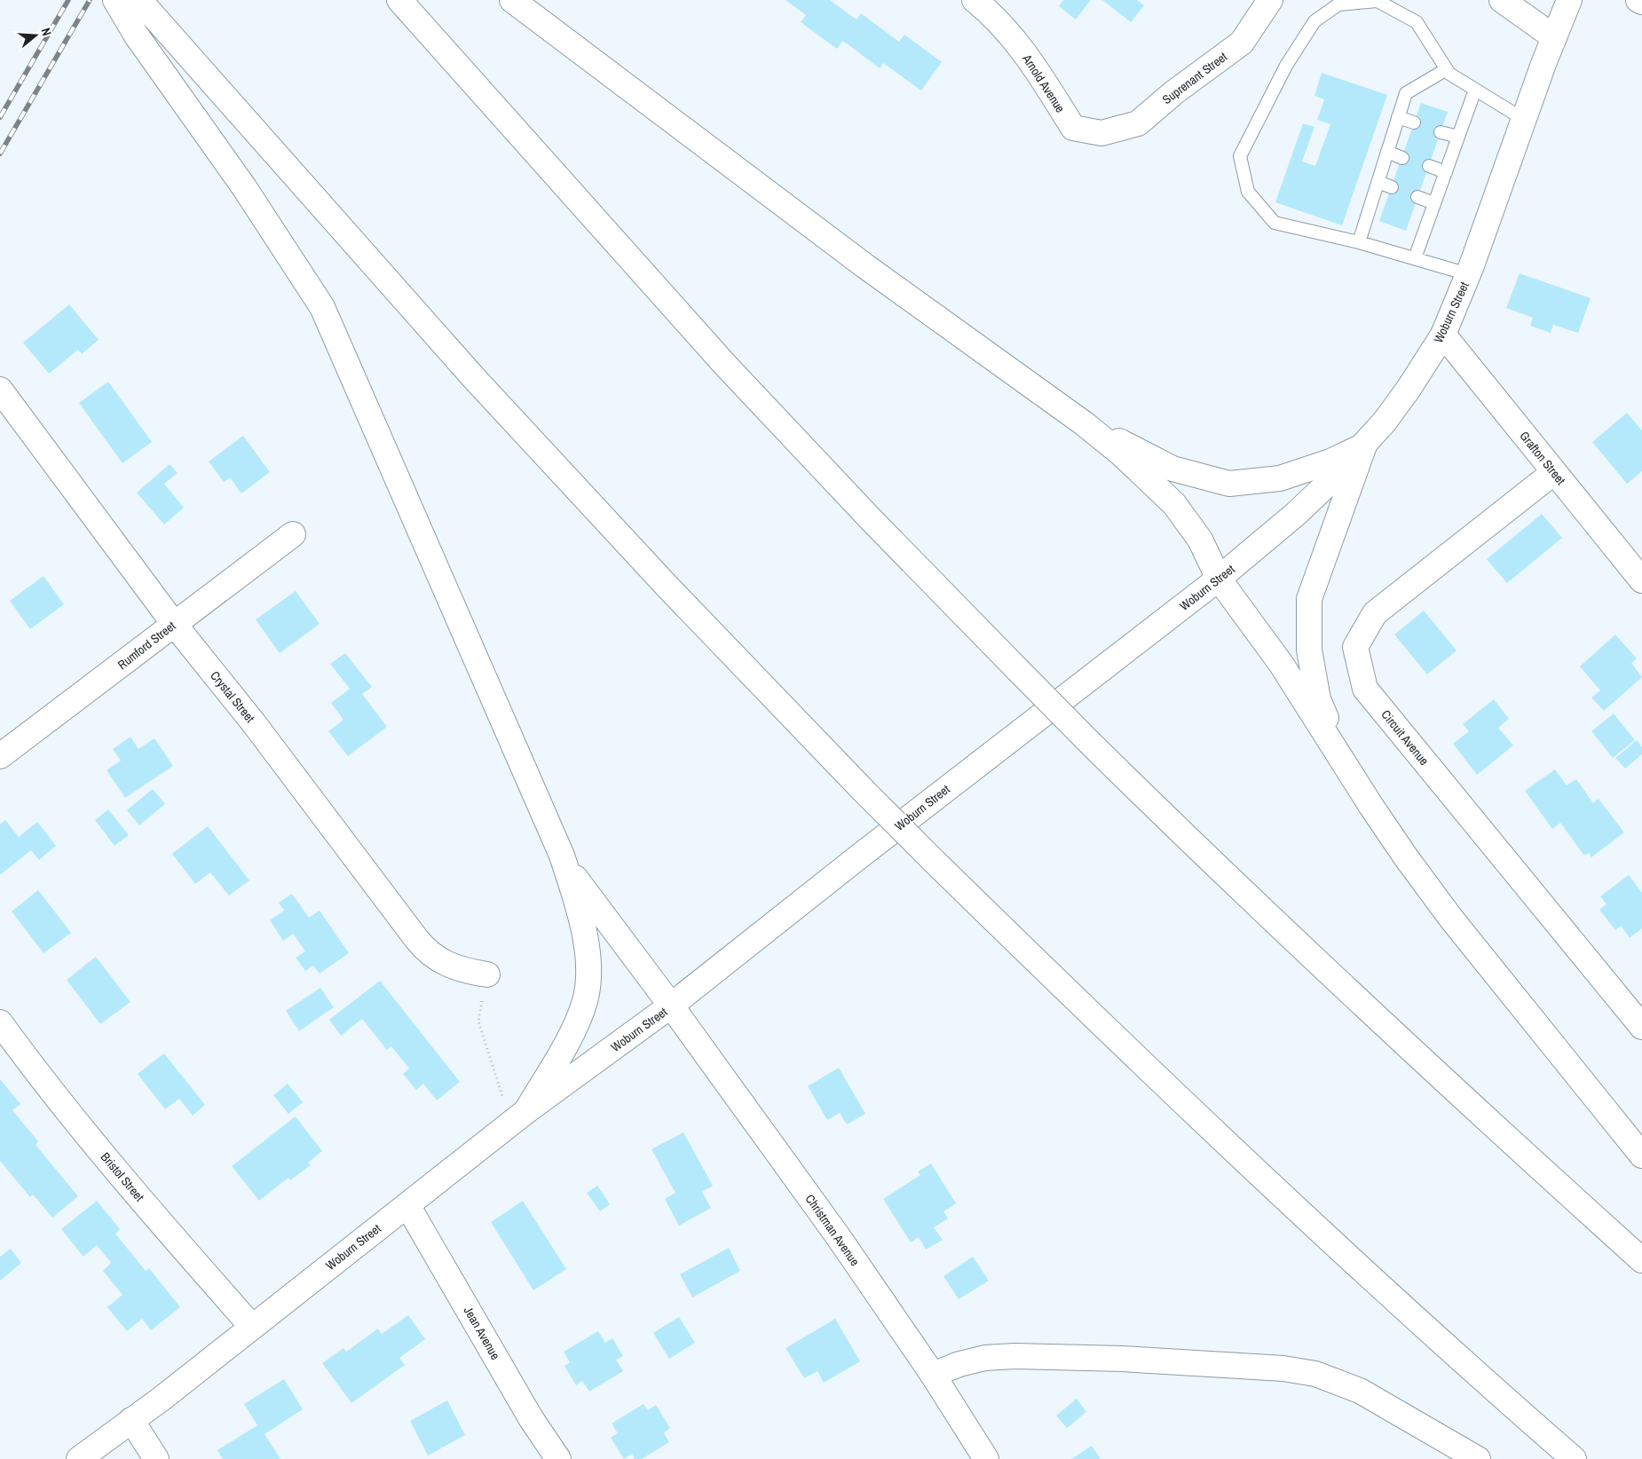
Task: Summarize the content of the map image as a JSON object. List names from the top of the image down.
{
  "streets": {
    "main road": [
      "Suprenant Street",
      "Arnold Avenue",
      "Woburn Street",
      "Grafton Street",
      "Rumford Street",
      "Crystal Street",
      "Circuit Avenue",
      "Bristol Street",
      "Christman Avenue",
      "Jean Avenue"
    ]
  },
  "crossings": [
    ["Suprenant Street", "Arnold Avenue"],
    ["Woburn Street", "Grafton Street"],
    ["Woburn Street", "Bristol Street"],
    ["Woburn Street", "Christman Avenue"],
    ["Woburn Street", "Jean Avenue"],
    ["Grafton Street", "Circuit Avenue"],
    ["Rumford Street", "Crystal Street"]
  ],
  "north": "right"
}
